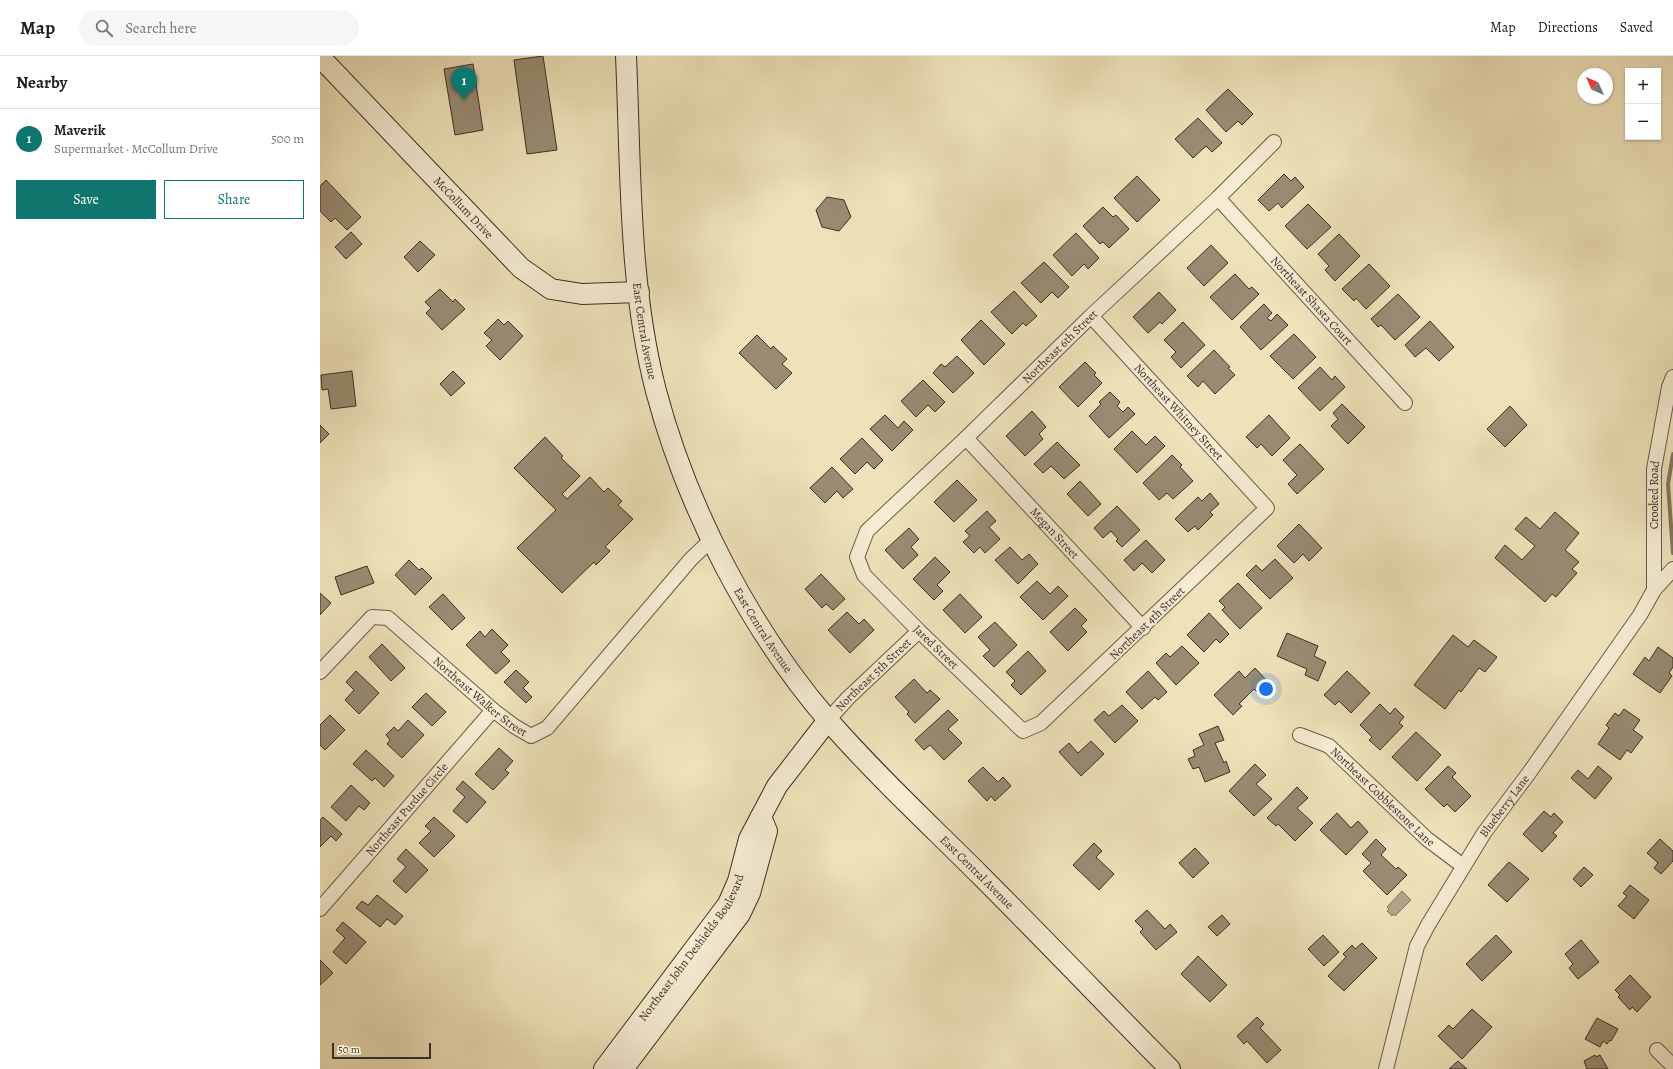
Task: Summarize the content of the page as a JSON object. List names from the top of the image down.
{
  "streets": {
    "main road": ["McCollum Drive", "East Central Avenue", "Northeast John Deshields Boulevard"],
    "street": [
      "Northeast Shasta Court",
      "Northeast 6th Street",
      "Northeast Whitney Street",
      "Crooked Road",
      "Megan Street",
      "Northeast 4th Street",
      "Jared Street",
      "Northeast 5th Street",
      "Northeast Walker Street",
      "Northeast Cobblestone Lane",
      "Blueberry Lane",
      "Northeast Purdue Circle"
    ]
  },
  "crossings": [
    ["McCollum Drive", "East Central Avenue"],
    ["Northeast Shasta Court", "Northeast 6th Street"],
    ["East Central Avenue", "Northeast 5th Street"],
    ["East Central Avenue", "Northeast Walker Street"],
    ["East Central Avenue", "Northeast John Deshields Boulevard"],
    ["Northeast 6th Street", "Northeast Whitney Street"],
    ["Northeast 6th Street", "Megan Street"],
    ["Northeast 6th Street", "Jared Street"],
    ["Northeast Whitney Street", "Northeast 4th Street"],
    ["Crooked Road", "Blueberry Lane"],
    ["Megan Street", "Northeast 4th Street"],
    ["Northeast 4th Street", "Jared Street"],
    ["Jared Street", "Northeast 5th Street"],
    ["Northeast 5th Street", "Northeast John Deshields Boulevard"],
    ["Northeast Walker Street", "Northeast Purdue Circle"],
    ["Northeast Cobblestone Lane", "Blueberry Lane"]
  ],
  "scale_bar": "50 m",
  "north": "top left",
  "page": {
    "header": "Map",
    "search": "Search here",
    "nav": ["Map", "Directions", "Saved"],
    "heading": "Nearby",
    "pins": "1",
    "map_buttons": ["+", "−"],
    "list": [
      {
        "mark": "1",
        "name": "Maverik",
        "note": "Supermarket · McCollum Drive",
        "value": "500 m"
      }
    ],
    "buttons": ["Save", "Share"],
    "scale": "50 m"
  }
}
